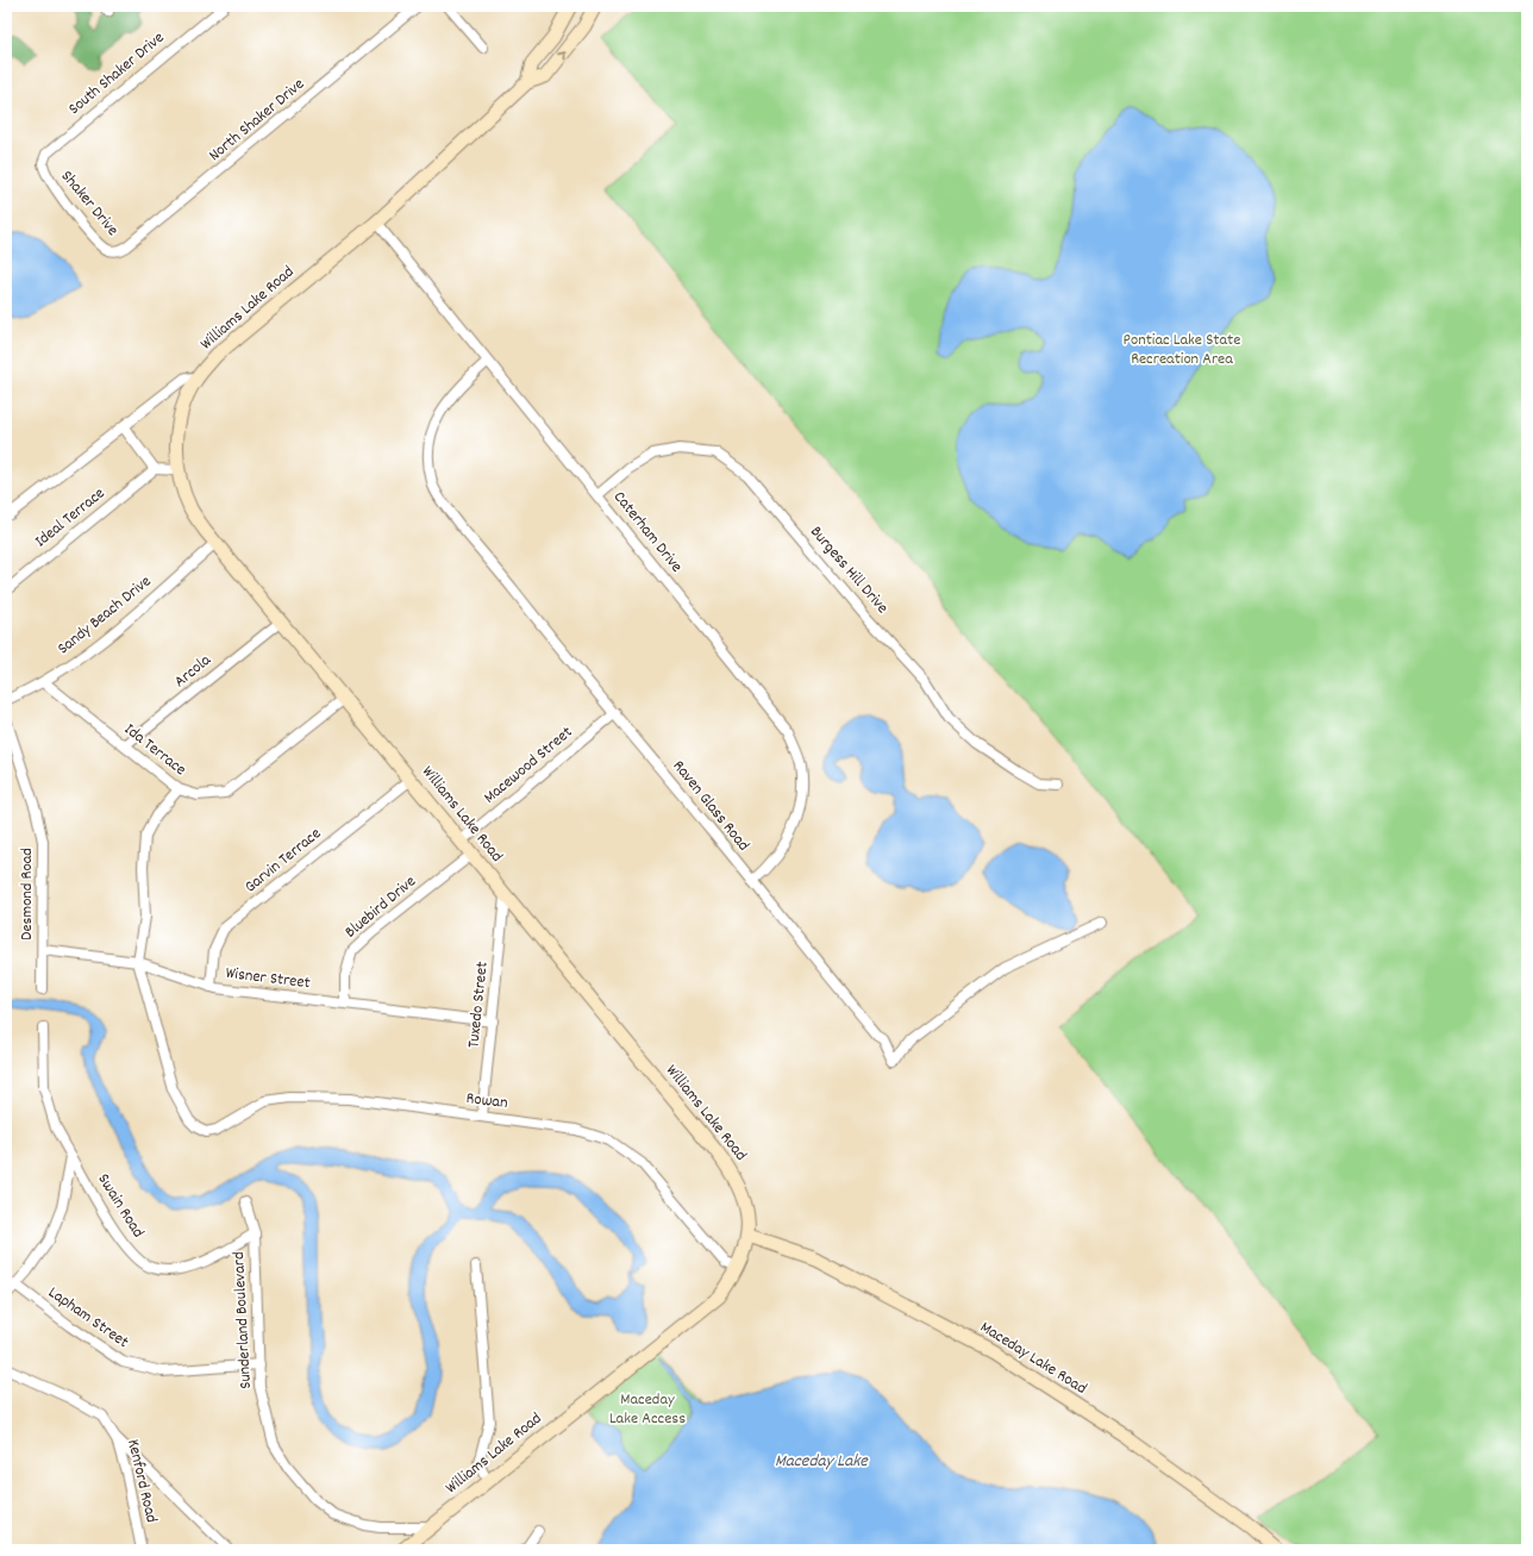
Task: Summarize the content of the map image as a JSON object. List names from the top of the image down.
{
  "streets": {
    "main road": ["Williams Lake Road", "Maceday Lake Road"],
    "street": [
      "South Shaker Drive",
      "North Shaker Drive",
      "Shaker Drive",
      "Ideal Terrace",
      "Caterham Drive",
      "Burgess Hill Drive",
      "Sandy Beach Drive",
      "Arcola",
      "Ida Terrace",
      "Macewood Street",
      "Raven Glass Road",
      "Garvin Terrace",
      "Desmond Road",
      "Bluebird Drive",
      "Wisner Street",
      "Tuxedo Street",
      "Rowan",
      "Swain Road",
      "Lapham Street",
      "Sunderland Boulevard",
      "Kenford Road"
    ]
  },
  "crossings": [
    ["South Shaker Drive", "Shaker Drive"],
    ["North Shaker Drive", "Shaker Drive"],
    ["Williams Lake Road", "Caterham Drive"],
    ["Williams Lake Road", "Sandy Beach Drive"],
    ["Williams Lake Road", "Arcola"],
    ["Williams Lake Road", "Ida Terrace"],
    ["Williams Lake Road", "Macewood Street"],
    ["Williams Lake Road", "Garvin Terrace"],
    ["Williams Lake Road", "Bluebird Drive"],
    ["Williams Lake Road", "Tuxedo Street"],
    ["Williams Lake Road", "Rowan"],
    ["Williams Lake Road", "Sunderland Boulevard"],
    ["Williams Lake Road", "Maceday Lake Road"],
    ["Caterham Drive", "Burgess Hill Drive"],
    ["Caterham Drive", "Raven Glass Road"],
    ["Sandy Beach Drive", "Ida Terrace"],
    ["Arcola", "Ida Terrace"],
    ["Macewood Street", "Raven Glass Road"],
    ["Garvin Terrace", "Wisner Street"],
    ["Desmond Road", "Wisner Street"],
    ["Bluebird Drive", "Wisner Street"],
    ["Wisner Street", "Tuxedo Street"],
    ["Wisner Street", "Rowan"],
    ["Tuxedo Street", "Rowan"],
    ["Swain Road", "Sunderland Boulevard"],
    ["Lapham Street", "Sunderland Boulevard"]
  ],
  "water": ["Maceday Lake"],
  "parks": ["Pontiac Lake State Recreation Area", "Maceday Lake Access"]
}
